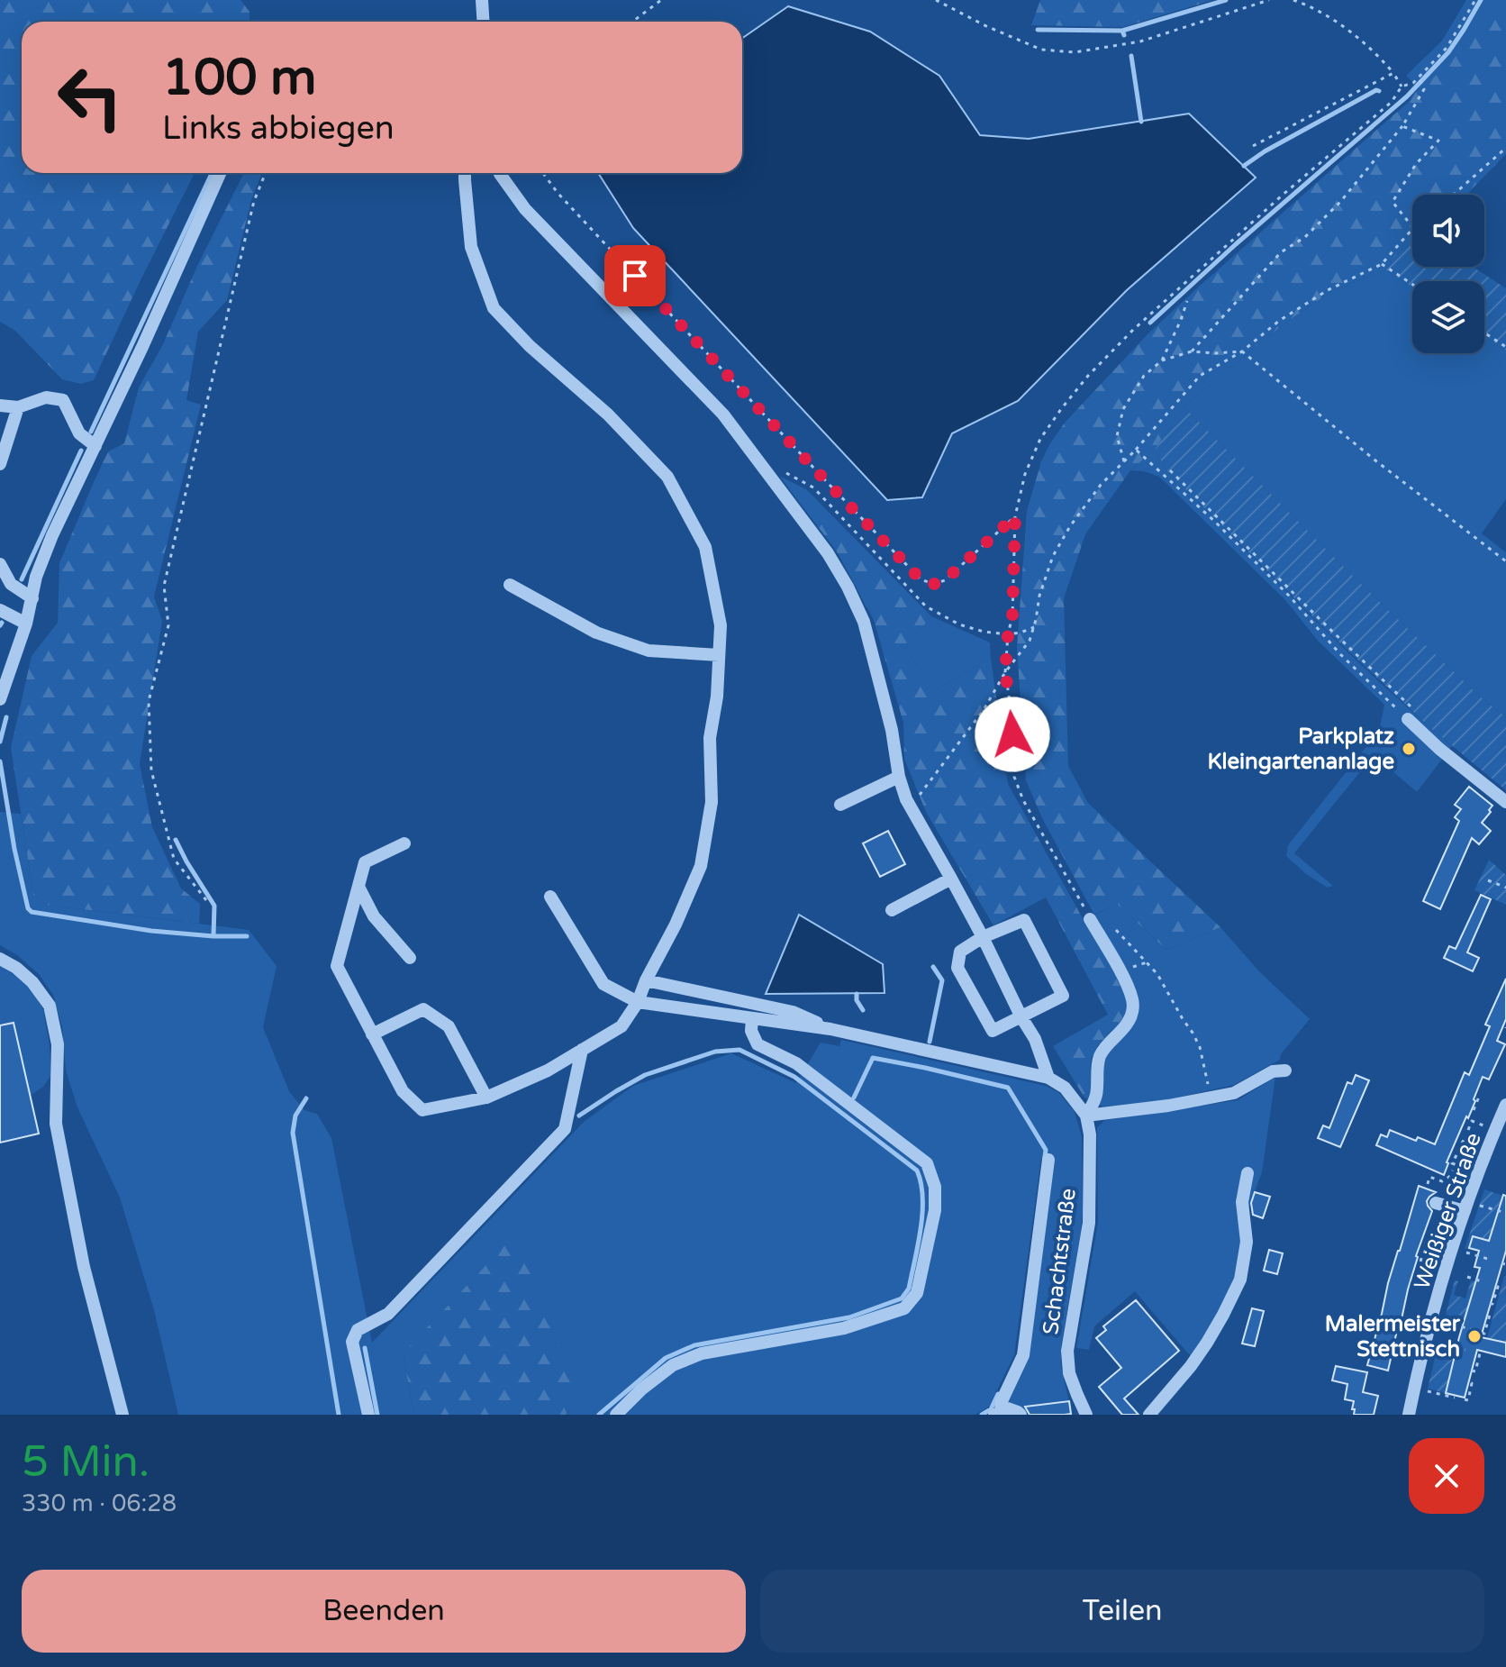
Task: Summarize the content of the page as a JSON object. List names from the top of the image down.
{
  "streets": {
    "street": ["Weißiger Straße", "Schachtstraße"]
  },
  "places": ["Parkplatz Kleingartenanlage", "Malermeister Stettnisch"],
  "page": {
    "turn": ["100 m", "Links abbiegen"],
    "heading": ["5 Min.", "330 m · 06:28"],
    "buttons": ["Beenden", "Teilen"]
  }
}
